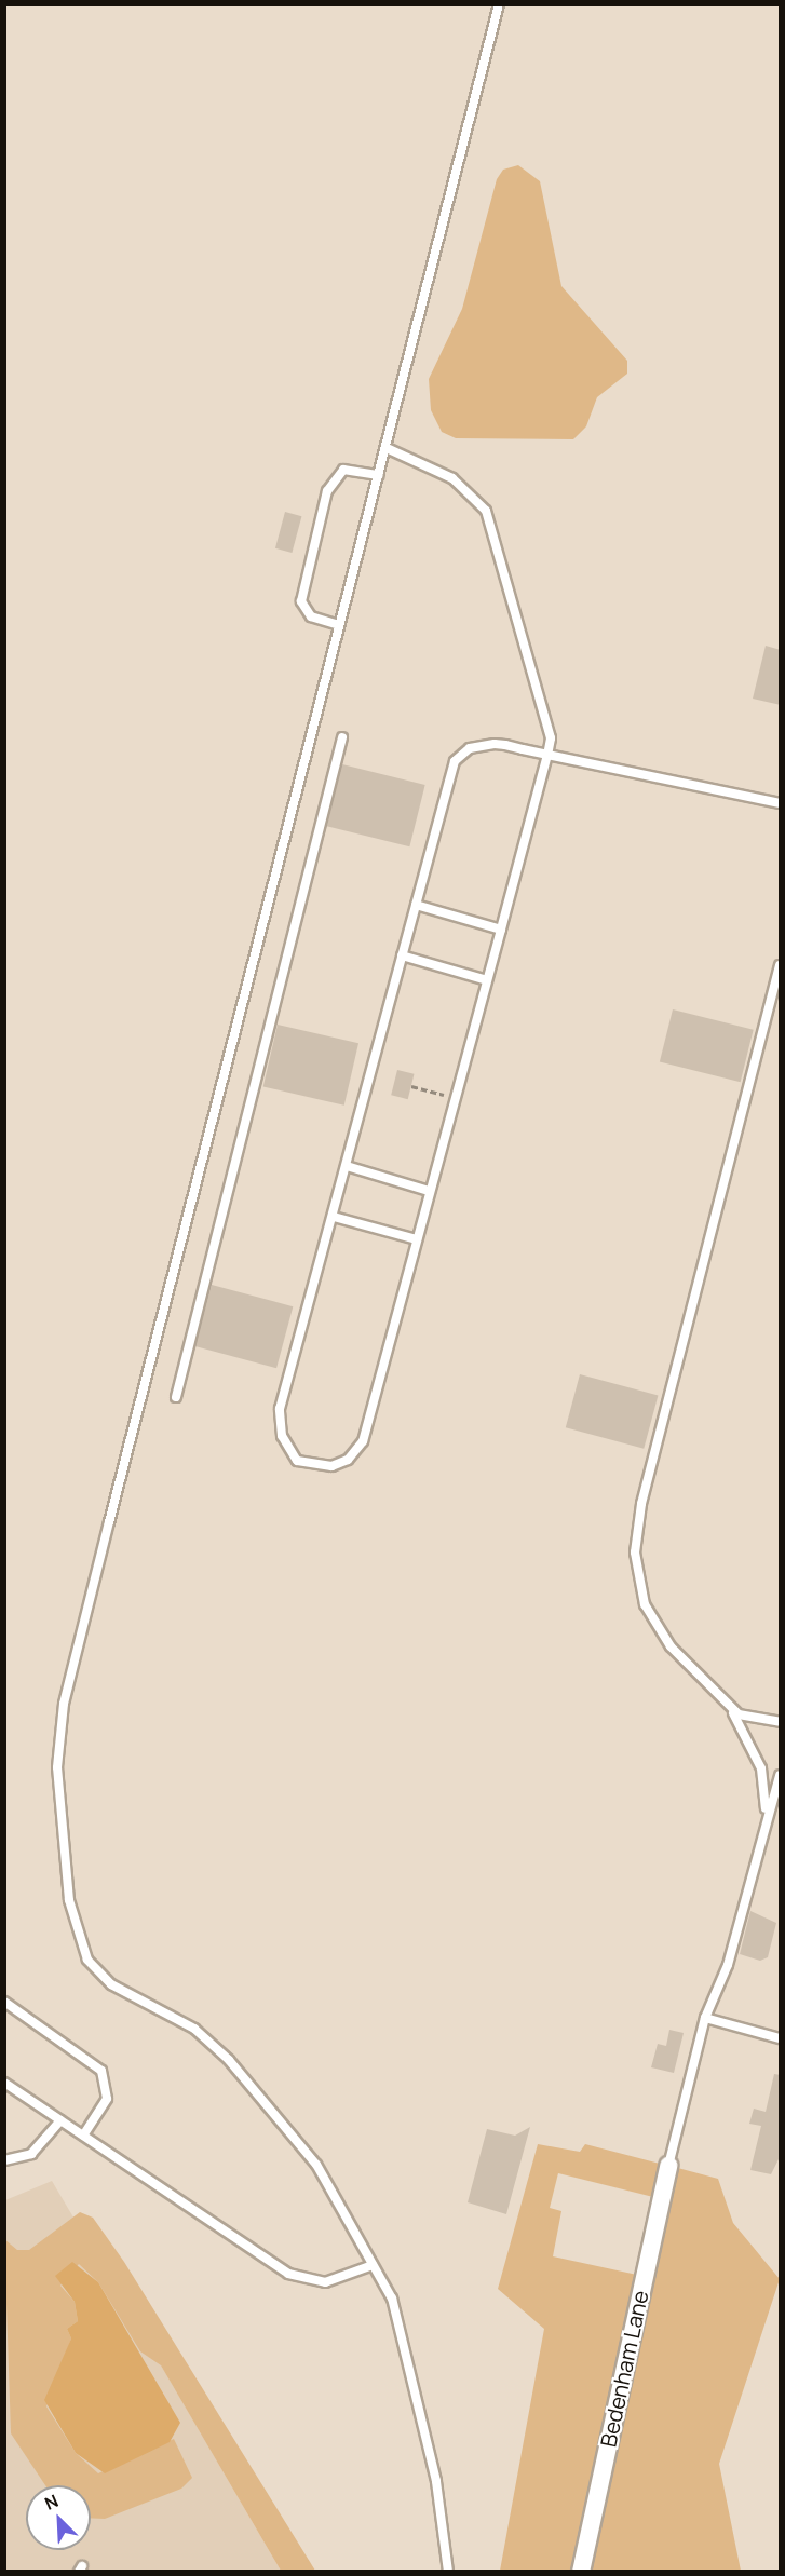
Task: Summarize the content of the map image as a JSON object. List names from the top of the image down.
{
  "streets": {
    "street": ["Bedenham Lane"]
  },
  "north": "top left"
}
